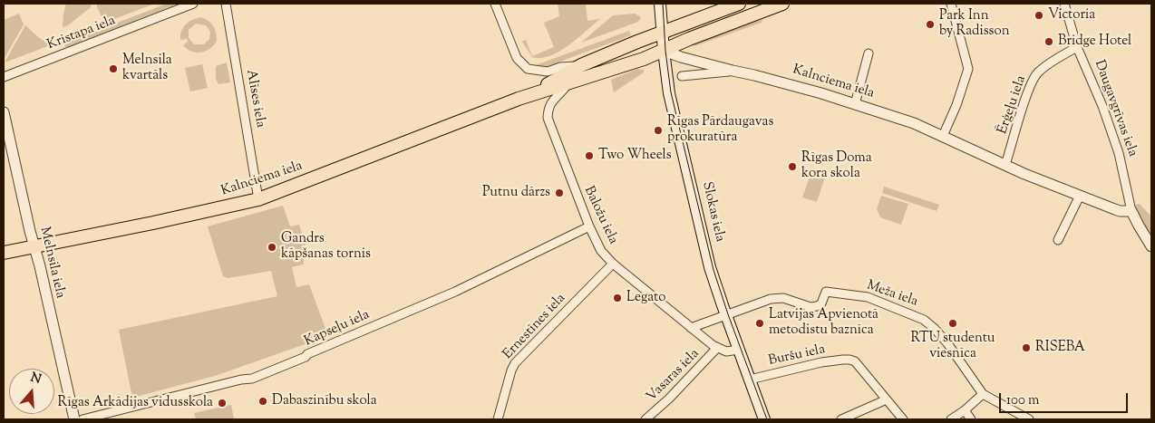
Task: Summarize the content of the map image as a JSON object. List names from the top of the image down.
{
  "streets": {
    "main road": ["Kalnciema iela", "Slokas iela"],
    "street": [
      "Kristapa iela",
      "Alīses iela",
      "Ērģeļu iela",
      "Daugavgrīvas iela",
      "Baložu iela",
      "Melnsila iela",
      "Meža iela",
      "Ernestīnes iela",
      "Kapseļu iela",
      "Buršu iela",
      "Vasaras iela"
    ]
  },
  "crossings": [
    ["Kalnciema iela", "Alīses iela"],
    ["Kalnciema iela", "Ērģeļu iela"],
    ["Kalnciema iela", "Daugavgrīvas iela"],
    ["Kalnciema iela", "Slokas iela"],
    ["Kalnciema iela", "Baložu iela"],
    ["Kalnciema iela", "Melnsila iela"],
    ["Ērģeļu iela", "Daugavgrīvas iela"],
    ["Slokas iela", "Meža iela"],
    ["Slokas iela", "Buršu iela"],
    ["Baložu iela", "Meža iela"],
    ["Baložu iela", "Ernestīnes iela"],
    ["Baložu iela", "Kapseļu iela"],
    ["Baložu iela", "Vasaras iela"]
  ],
  "places": [
    "Victoria",
    "Park Inn by Radisson",
    "Bridge Hotel",
    "Melnsila kvartāls",
    "Rīgas Pārdaugavas prokuratūra",
    "Two Wheels",
    "Rīgas Doma kora skola",
    "Putnu dārzs",
    "Gandrs kāpšanas tornis",
    "Legato",
    "Latvijas Apvienotā metodistu baznīca",
    "RTU studentu viesnīca",
    "RISEBA",
    "Dabaszinību skola",
    "Rīgas Arkādijas vidusskola"
  ],
  "scale_bar": "100 m",
  "north": "top"
}
